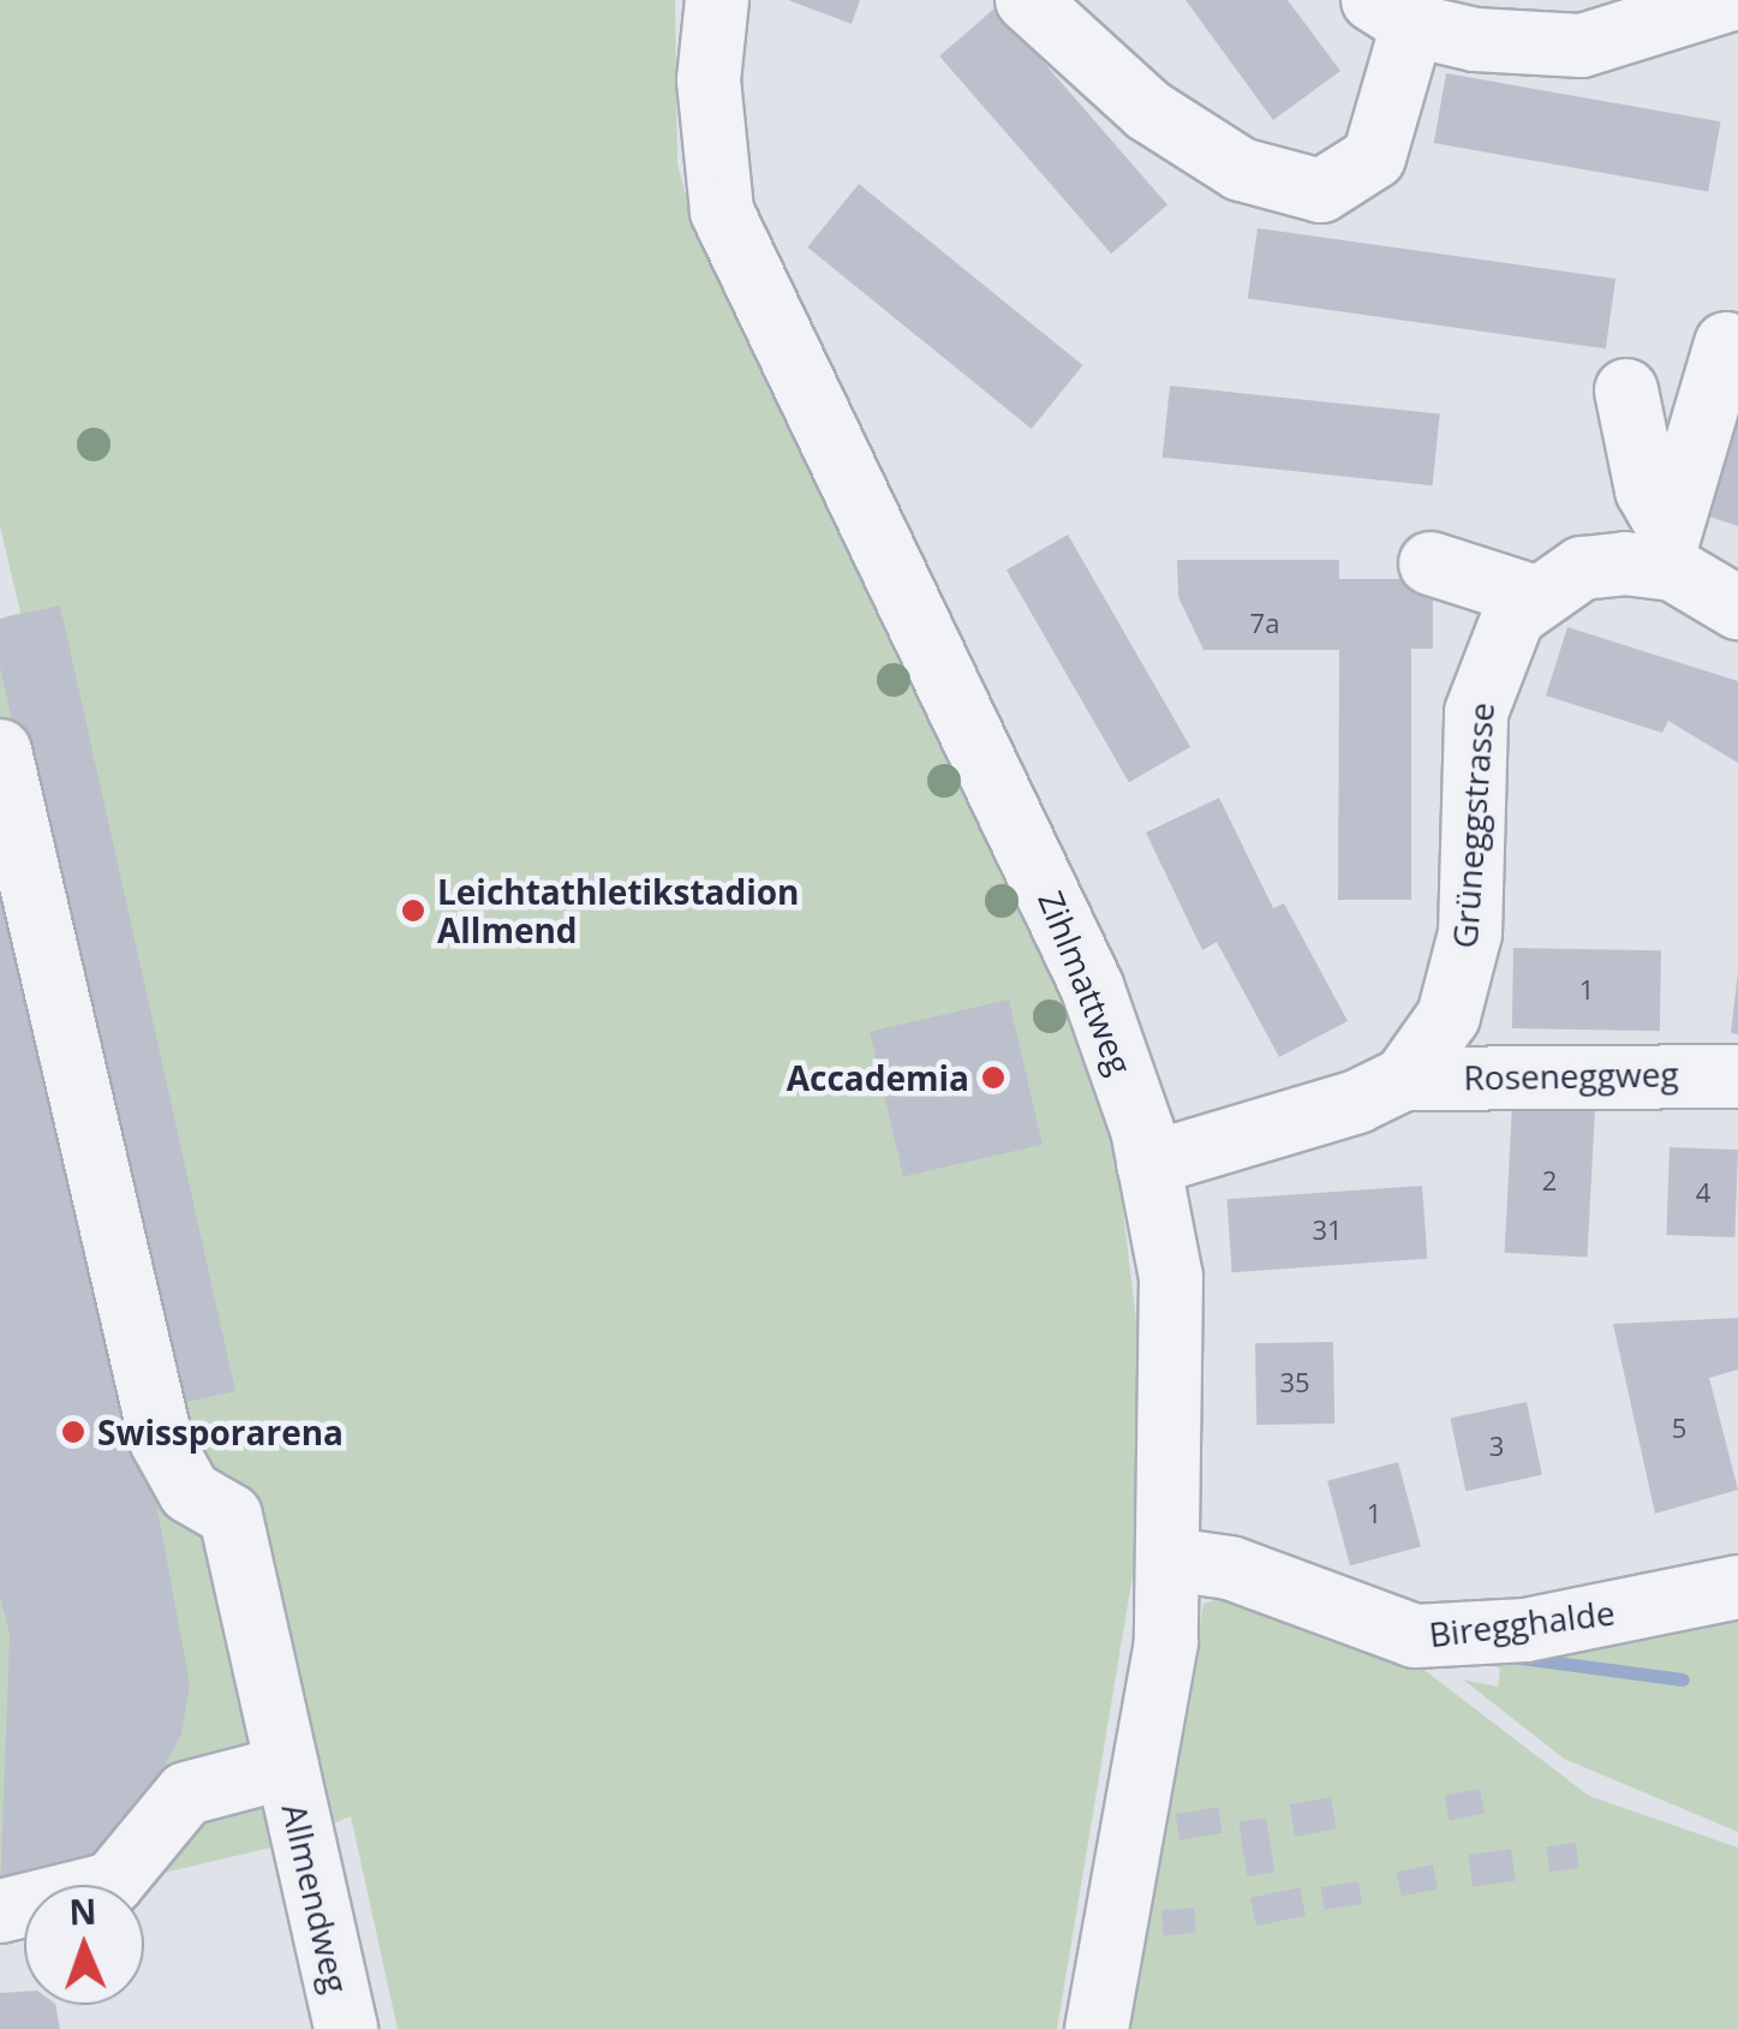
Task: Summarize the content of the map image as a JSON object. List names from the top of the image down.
{
  "streets": {
    "street": [
      "Grüneggstrasse",
      "Zihlmattweg",
      "Roseneggweg",
      "Biregghalde",
      "Allmendweg"
    ]
  },
  "crossings": [
    ["Grüneggstrasse", "Roseneggweg"],
    ["Zihlmattweg", "Biregghalde"]
  ],
  "places": ["Leichtathletikstadion Allmend", "Accademia", "Swissporarena"],
  "house_numbers": [
    "7a",
    "1",
    "2",
    "4",
    "31",
    "35",
    "5",
    "3",
    "1"
  ],
  "north": "top"
}
